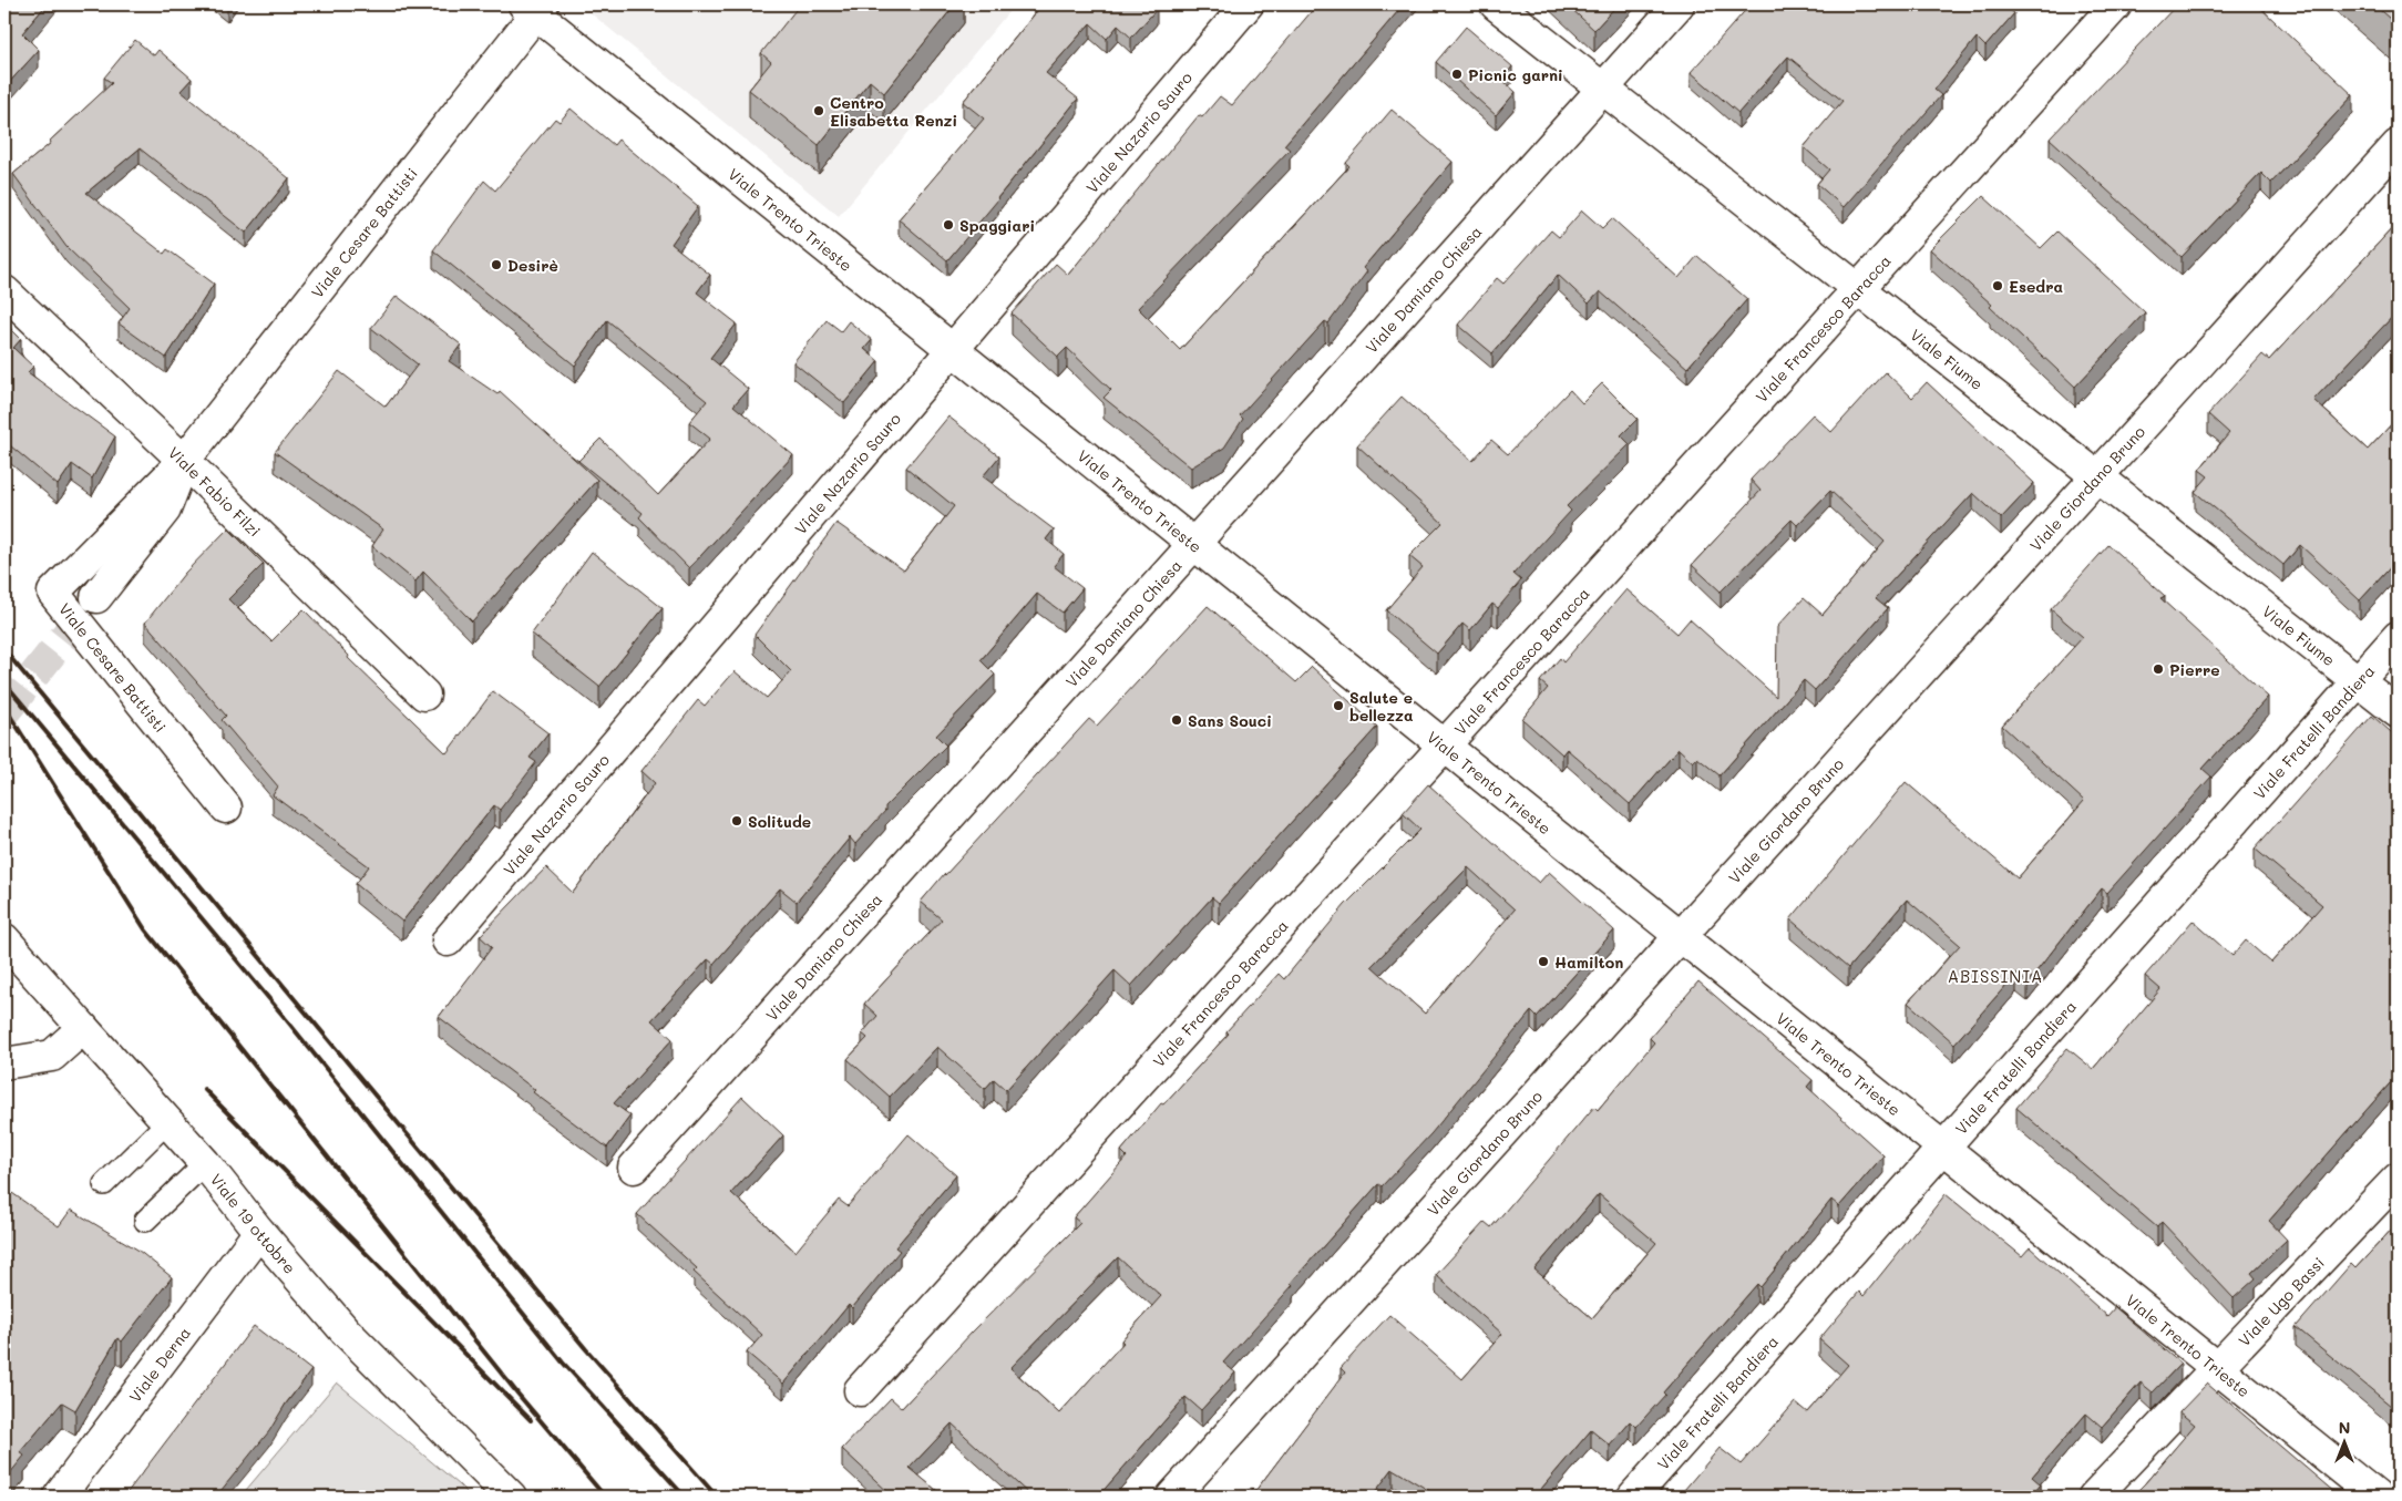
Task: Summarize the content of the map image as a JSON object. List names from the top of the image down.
{
  "streets": {
    "street": [
      "Viale Nazario Sauro",
      "Viale Trento Trieste",
      "Viale Cesare Battisti",
      "Viale Damiano Chiesa",
      "Viale Francesco Baracca",
      "Viale Fiume",
      "Viale Giordano Bruno",
      "Viale Fabio Filzi",
      "Viale Fratelli Bandiera",
      "Viale 19 ottobre",
      "Viale Ugo Bassi",
      "Viale Derna"
    ]
  },
  "crossings": [
    ["Viale Nazario Sauro", "Viale Trento Trieste"],
    ["Viale Trento Trieste", "Viale Cesare Battisti"],
    ["Viale Trento Trieste", "Viale Damiano Chiesa"],
    ["Viale Trento Trieste", "Viale Francesco Baracca"],
    ["Viale Trento Trieste", "Viale Giordano Bruno"],
    ["Viale Trento Trieste", "Viale Fratelli Bandiera"],
    ["Viale Trento Trieste", "Viale Ugo Bassi"],
    ["Viale Cesare Battisti", "Viale Fabio Filzi"],
    ["Viale Damiano Chiesa", "Viale Fiume"],
    ["Viale Francesco Baracca", "Viale Fiume"],
    ["Viale Fiume", "Viale Giordano Bruno"],
    ["Viale Fiume", "Viale Fratelli Bandiera"],
    ["Viale 19 ottobre", "Viale Derna"]
  ],
  "districts": ["ABISSINIA"],
  "places": [
    "Picnic garni",
    "Centro Elisabetta Renzi",
    "Spaggiari",
    "Desirè",
    "Esedra",
    "Pierre",
    "Salute e bellezza",
    "Sans Souci",
    "Solitude",
    "Hamilton"
  ],
  "north": "top"
}
